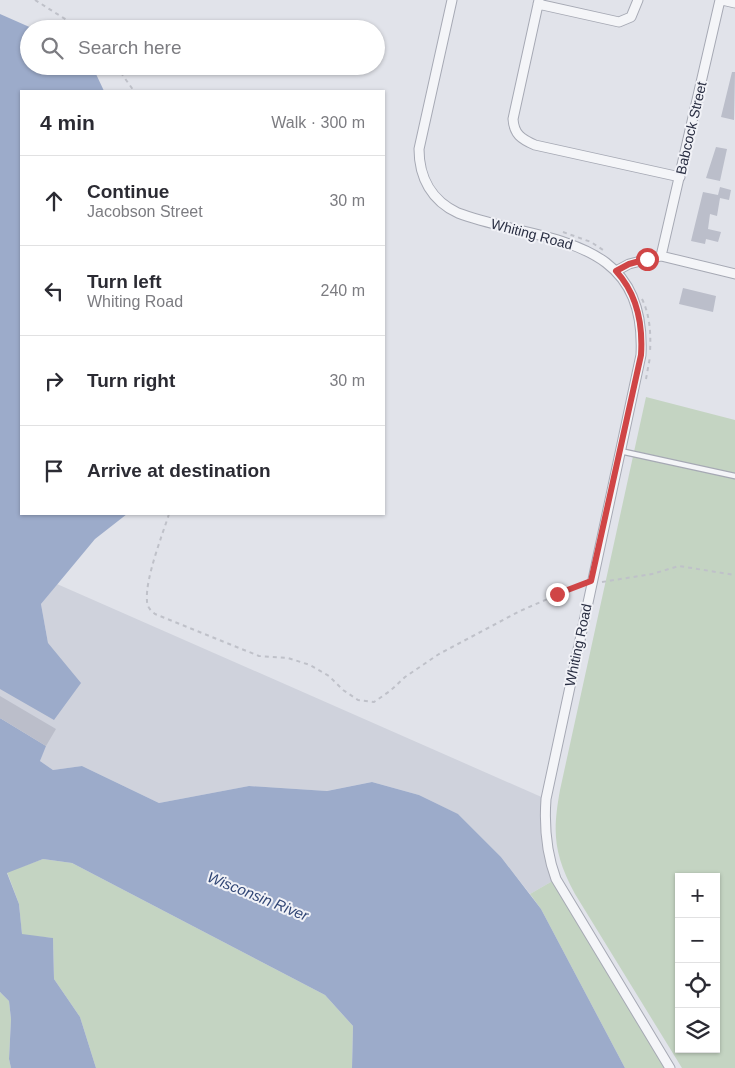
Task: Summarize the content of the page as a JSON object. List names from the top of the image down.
{
  "streets": {
    "street": ["Babcock Street", "Whiting Road"]
  },
  "water": ["Wisconsin River"],
  "page": {
    "search": "Search here",
    "heading": ["4 min", "Walk · 300 m"],
    "list": [
      ["Continue", "Jacobson Street", "30 m"],
      ["Turn left", "Whiting Road", "240 m"],
      ["Turn right", "30 m"],
      "Arrive at destination"
    ],
    "map_buttons": ["+", "−"]
  }
}
